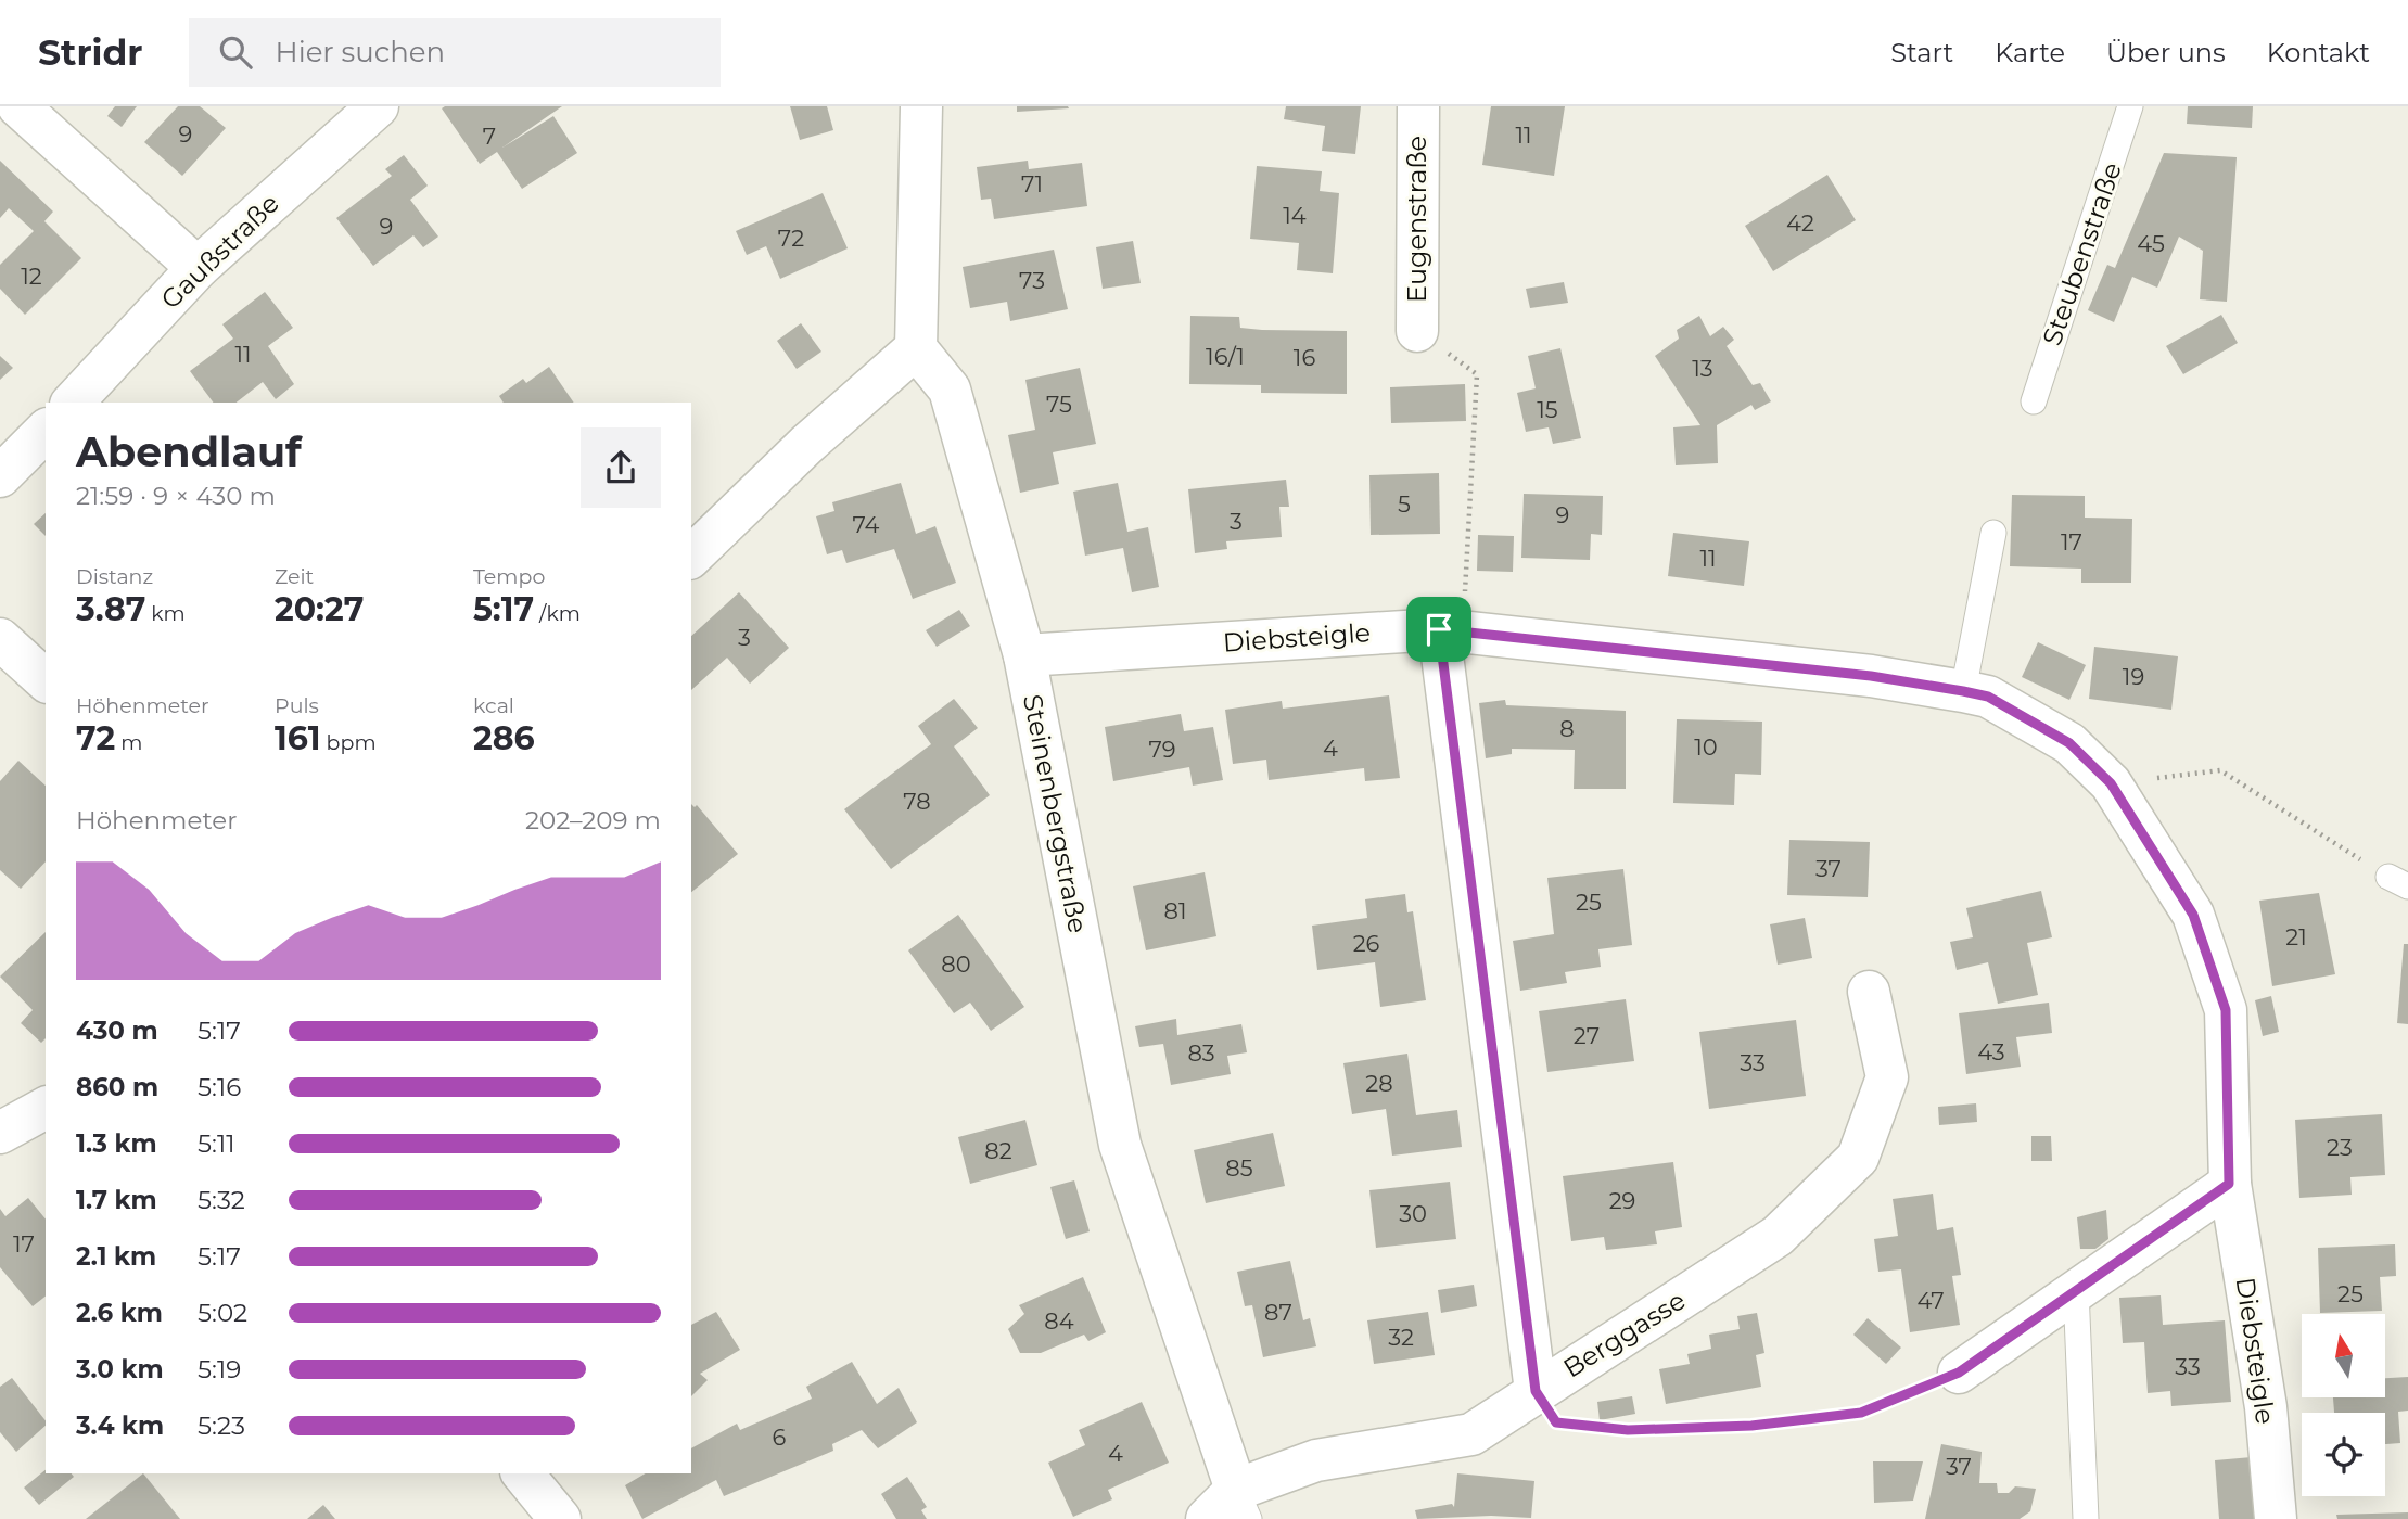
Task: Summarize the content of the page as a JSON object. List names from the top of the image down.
{
  "streets": {
    "street": [
      "Eugenstraße",
      "Gaußstraße",
      "Diebsteigle",
      "Steinenbergstraße",
      "Berggasse"
    ],
    "lane": ["Steubenstraße"]
  },
  "crossings": [
    ["Diebsteigle", "Steinenbergstraße"],
    ["Steinenbergstraße", "Berggasse"]
  ],
  "house_numbers": [
    "9",
    "11",
    "7",
    "71",
    "14",
    "42",
    "9",
    "72",
    "45",
    "12",
    "73",
    "11",
    "16/1",
    "16",
    "13",
    "75",
    "15",
    "5",
    "9",
    "3",
    "74",
    "17",
    "11",
    "3",
    "19",
    "8",
    "10",
    "4",
    "79",
    "78",
    "37",
    "25",
    "81",
    "21",
    "26",
    "80",
    "27",
    "43",
    "83",
    "33",
    "28",
    "23",
    "82",
    "85",
    "29",
    "30",
    "17",
    "25",
    "47",
    "87",
    "84",
    "32",
    "33",
    "6",
    "4",
    "37"
  ],
  "north": "top",
  "page": {
    "header": "Stridr",
    "search": "Hier suchen",
    "nav": [
      "Start",
      "Karte",
      "Über uns",
      "Kontakt"
    ],
    "heading": ["Abendlauf", "21:59 · 9 × 430 m"],
    "stats": [
      ["Distanz", "3.87 km"],
      ["Zeit", "20:27"],
      ["Tempo", "5:17 /km"],
      ["Höhenmeter", "72 m"],
      ["Puls", "161 bpm"],
      ["kcal", "286"]
    ],
    "chart": ["Höhenmeter", "202–209 m"],
    "list": [
      {
        "name": "430 m",
        "note": "5:17"
      },
      {
        "name": "860 m",
        "note": "5:16"
      },
      {
        "name": "1.3 km",
        "note": "5:11"
      },
      {
        "name": "1.7 km",
        "note": "5:32"
      },
      {
        "name": "2.1 km",
        "note": "5:17"
      },
      {
        "name": "2.6 km",
        "note": "5:02"
      },
      {
        "name": "3.0 km",
        "note": "5:19"
      },
      {
        "name": "3.4 km",
        "note": "5:23"
      }
    ]
  }
}
